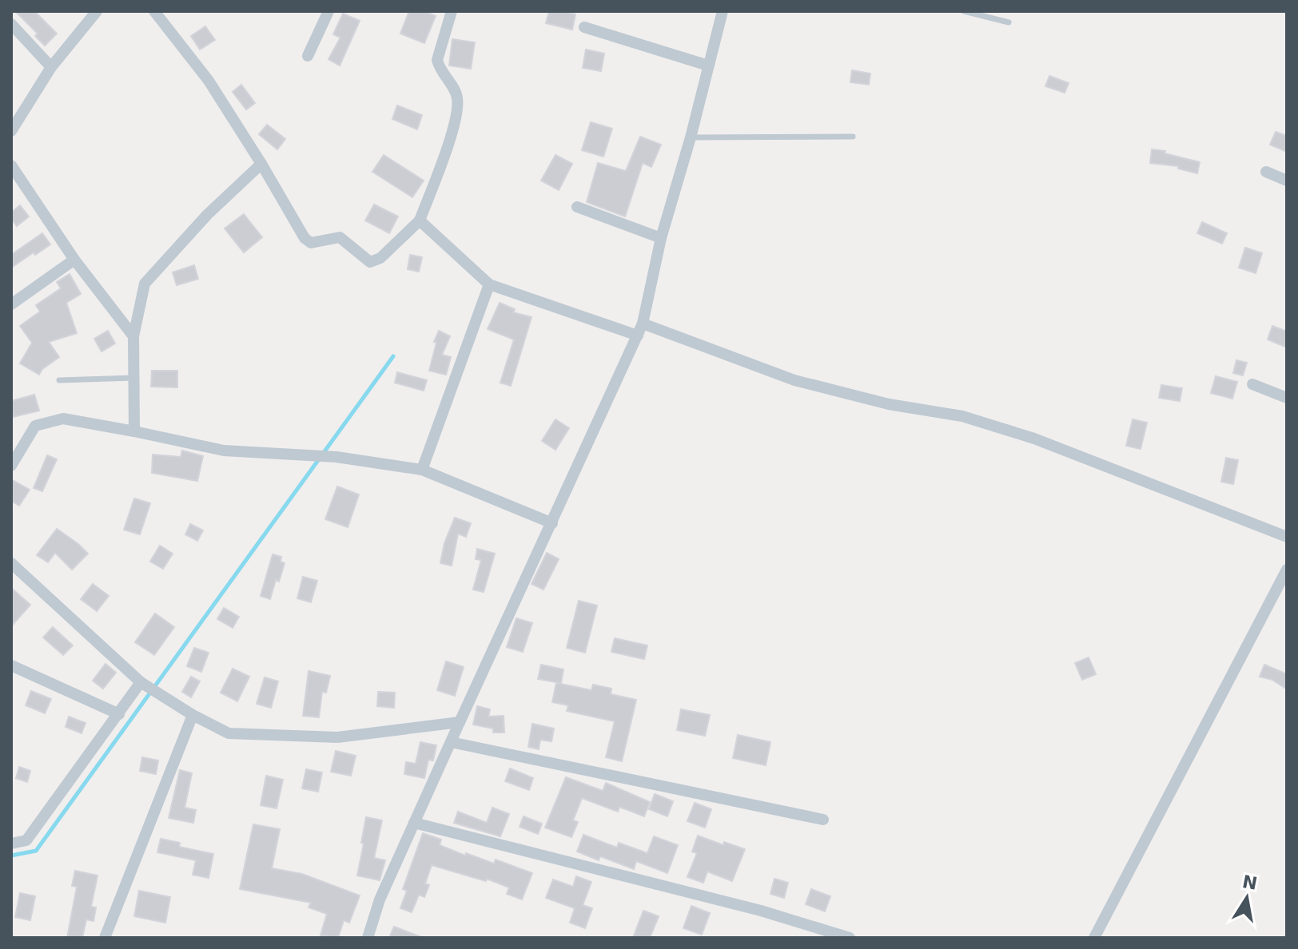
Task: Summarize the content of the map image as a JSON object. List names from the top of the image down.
{
  "north": "top"
}
